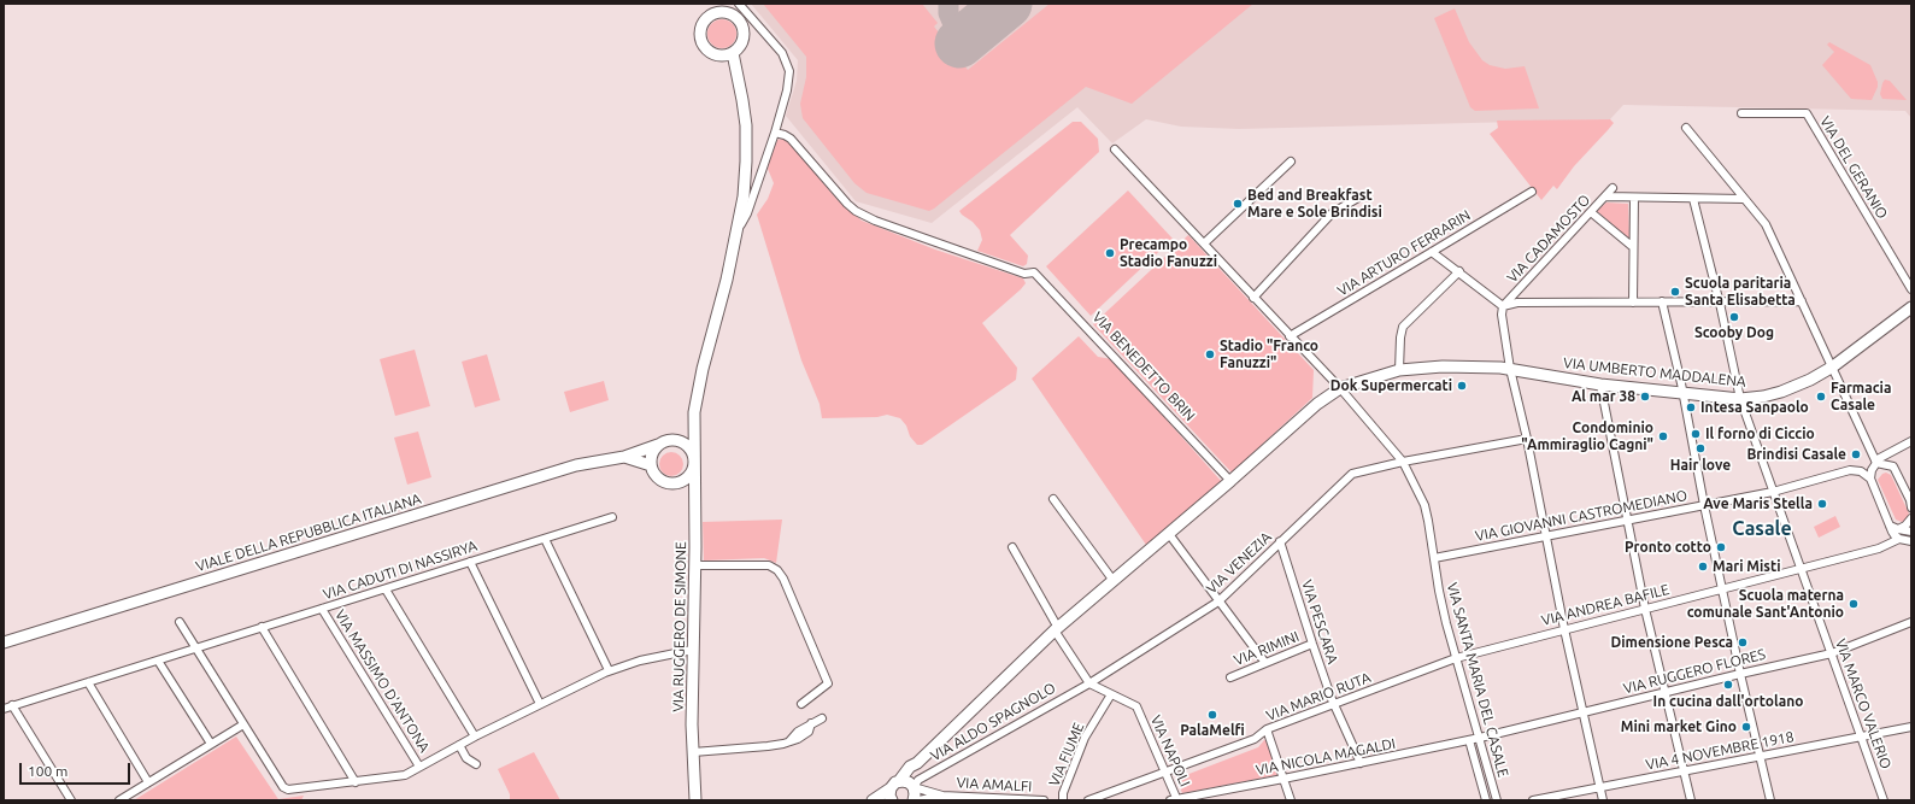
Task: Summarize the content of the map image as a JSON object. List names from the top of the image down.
{
  "streets": {
    "street": [
      "VIA DEL GERANIO",
      "VIA CADAMOSTO",
      "VIA ARTURO FERRARIN",
      "VIA BENEDETTO BRIN",
      "VIA UMBERTO MADDALENA",
      "VIA GIOVANNI CASTROMEDIANO",
      "VIALE DELLA REPUBBLICA ITALIANA",
      "VIA VENEZIA",
      "VIA CADUTI DI NASSIRYA",
      "VIA ANDREA BAFILE",
      "VIA PESCARA",
      "VIA RUGGERO DE SIMONE",
      "VIA RIMINI",
      "VIA RUGGERO FLORES",
      "VIA SANTA MARIA DEL CASALE",
      "VIA MASSIMO D'ANTONA",
      "VIA MARIO RUTA",
      "VIA MARCO VALERIO",
      "VIA ALDO SPAGNOLO",
      "VIA NAPOLI",
      "VIA 4 NOVEMBRE 1918",
      "VIA FIUME",
      "VIA NICOLA MAGALDI",
      "VIA AMALFI"
    ]
  },
  "crossings": [
    ["VIA ARTURO FERRARIN", "VIA SANTA MARIA DEL CASALE"],
    ["VIA UMBERTO MADDALENA", "VIA MARCO VALERIO"],
    ["VIA GIOVANNI CASTROMEDIANO", "VIA SANTA MARIA DEL CASALE"],
    ["VIA GIOVANNI CASTROMEDIANO", "VIA MARCO VALERIO"],
    ["VIALE DELLA REPUBBLICA ITALIANA", "VIA RUGGERO DE SIMONE"],
    ["VIA VENEZIA", "VIA PESCARA"],
    ["VIA VENEZIA", "VIA SANTA MARIA DEL CASALE"],
    ["VIA VENEZIA", "VIA ALDO SPAGNOLO"],
    ["VIA VENEZIA", "VIA NAPOLI"],
    ["VIA CADUTI DI NASSIRYA", "VIA MASSIMO D'ANTONA"],
    ["VIA ANDREA BAFILE", "VIA SANTA MARIA DEL CASALE"],
    ["VIA ANDREA BAFILE", "VIA MARIO RUTA"],
    ["VIA ANDREA BAFILE", "VIA MARCO VALERIO"],
    ["VIA PESCARA", "VIA RIMINI"],
    ["VIA PESCARA", "VIA MARIO RUTA"],
    ["VIA PESCARA", "VIA NICOLA MAGALDI"],
    ["VIA RUGGERO DE SIMONE", "VIA MASSIMO D'ANTONA"],
    ["VIA RUGGERO FLORES", "VIA SANTA MARIA DEL CASALE"],
    ["VIA RUGGERO FLORES", "VIA MARCO VALERIO"],
    ["VIA RUGGERO FLORES", "VIA NICOLA MAGALDI"],
    ["VIA SANTA MARIA DEL CASALE", "VIA MARIO RUTA"],
    ["VIA SANTA MARIA DEL CASALE", "VIA NICOLA MAGALDI"],
    ["VIA MARIO RUTA", "VIA NAPOLI"],
    ["VIA MARCO VALERIO", "VIA 4 NOVEMBRE 1918"],
    ["VIA ALDO SPAGNOLO", "VIA NAPOLI"],
    ["VIA ALDO SPAGNOLO", "VIA AMALFI"],
    ["VIA NAPOLI", "VIA FIUME"],
    ["VIA NAPOLI", "VIA NICOLA MAGALDI"]
  ],
  "districts": ["Casale"],
  "places": [
    "Bed and Breakfast Mare e Sole Brindisi",
    "Precampo Stadio Fanuzzi",
    "Scuola paritaria Santa Elisabetta",
    "Scooby Dog",
    "Stadio \"Franco Fanuzzi\"",
    "Dok Supermercati",
    "Al mar 38",
    "Farmacia Casale",
    "Intesa Sanpaolo",
    "Il forno di Ciccio",
    "Condominio \"Ammiraglio Cagni\"",
    "Hair love",
    "Brindisi Casale",
    "Ave Maris Stella",
    "Pronto cotto",
    "Mari Misti",
    "Scuola materna comunale Sant'Antonio",
    "Dimensione Pesca",
    "In cucina dall'ortolano",
    "PalaMelfi",
    "Mini market Gino"
  ],
  "scale_bar": "100 m"
}
